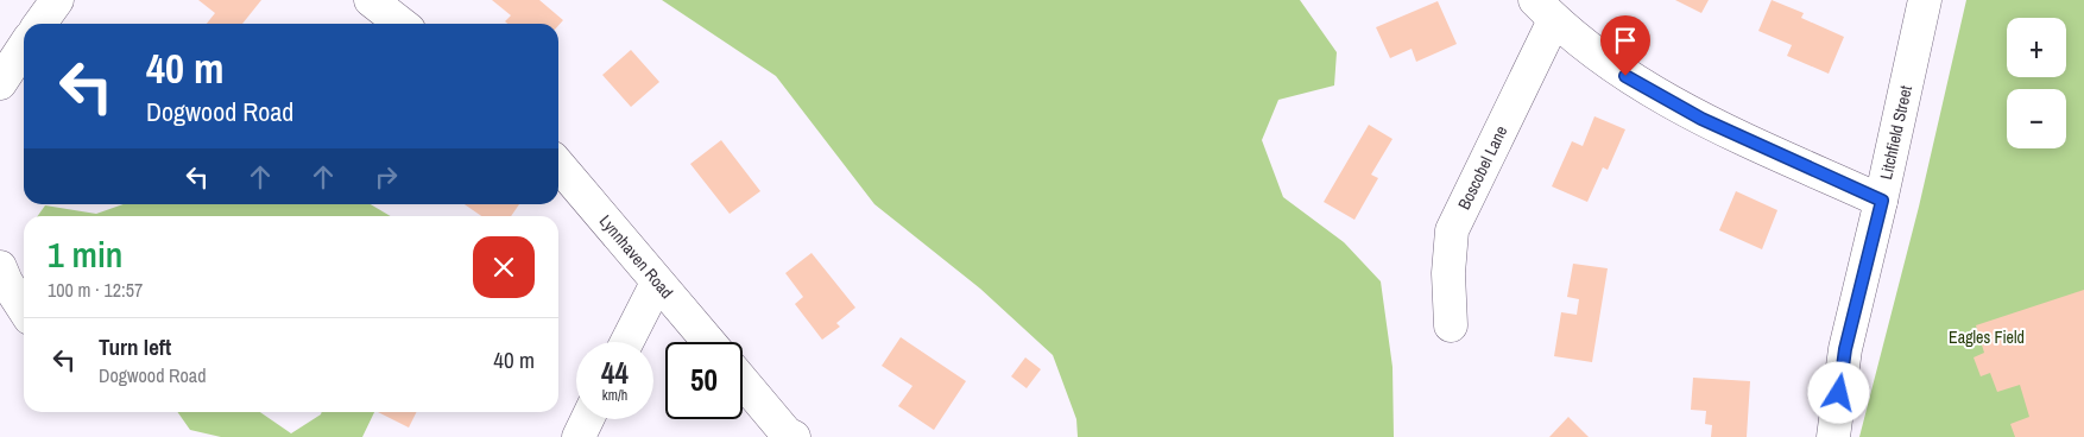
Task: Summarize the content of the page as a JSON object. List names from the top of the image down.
{
  "streets": {
    "street": ["Litchfield Street", "Boscobel Lane", "Lynnhaven Road"]
  },
  "parks": ["Eagles Field"],
  "page": {
    "map_buttons": ["+", "−"],
    "turn": ["40 m", "Dogwood Road"],
    "heading": ["1 min", "100 m · 12:57"],
    "list": [
      {
        "name": "Turn left",
        "note": "Dogwood Road",
        "value": "40 m"
      }
    ],
    "speed": "44 km/h",
    "limit": "50"
  }
}
